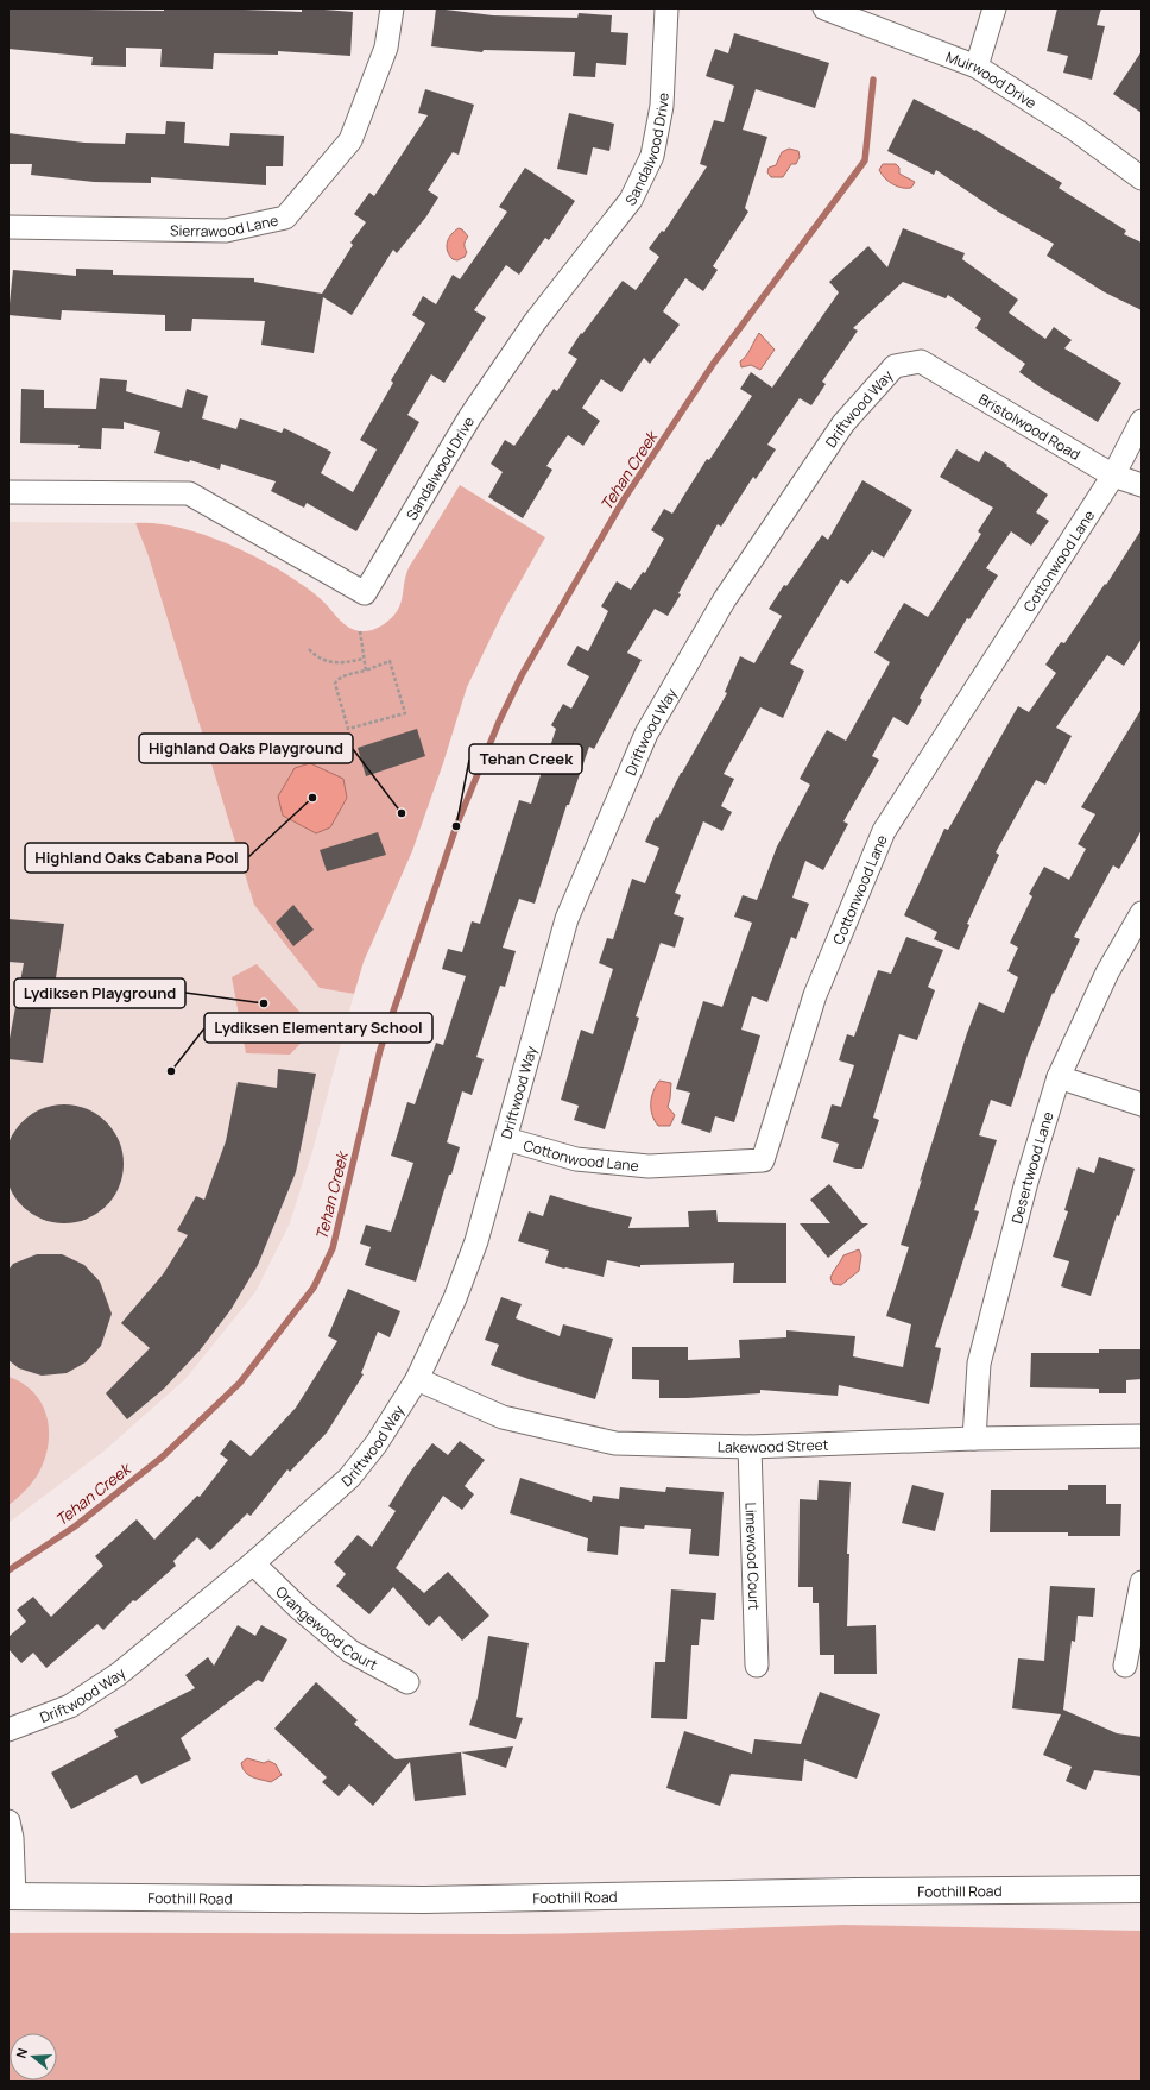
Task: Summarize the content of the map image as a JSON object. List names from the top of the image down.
{
  "streets": {
    "main road": ["Foothill Road"],
    "street": [
      "Muirwood Drive",
      "Sandalwood Drive",
      "Sierrawood Lane",
      "Driftwood Way",
      "Bristolwood Road",
      "Cottonwood Lane",
      "Desertwood Lane",
      "Lakewood Street",
      "Limewood Court",
      "Orangewood Court"
    ]
  },
  "crossings": [
    ["Driftwood Way", "Bristolwood Road"],
    ["Driftwood Way", "Cottonwood Lane"],
    ["Driftwood Way", "Lakewood Street"],
    ["Driftwood Way", "Orangewood Court"],
    ["Bristolwood Road", "Cottonwood Lane"],
    ["Desertwood Lane", "Lakewood Street"],
    ["Lakewood Street", "Limewood Court"]
  ],
  "water": ["Tehan Creek"],
  "places": [
    "Highland Oaks Cabana Pool",
    "Highland Oaks Playground",
    "Tehan Creek",
    "Lydiksen Playground",
    "Lydiksen Elementary School"
  ],
  "north": "left"
}
